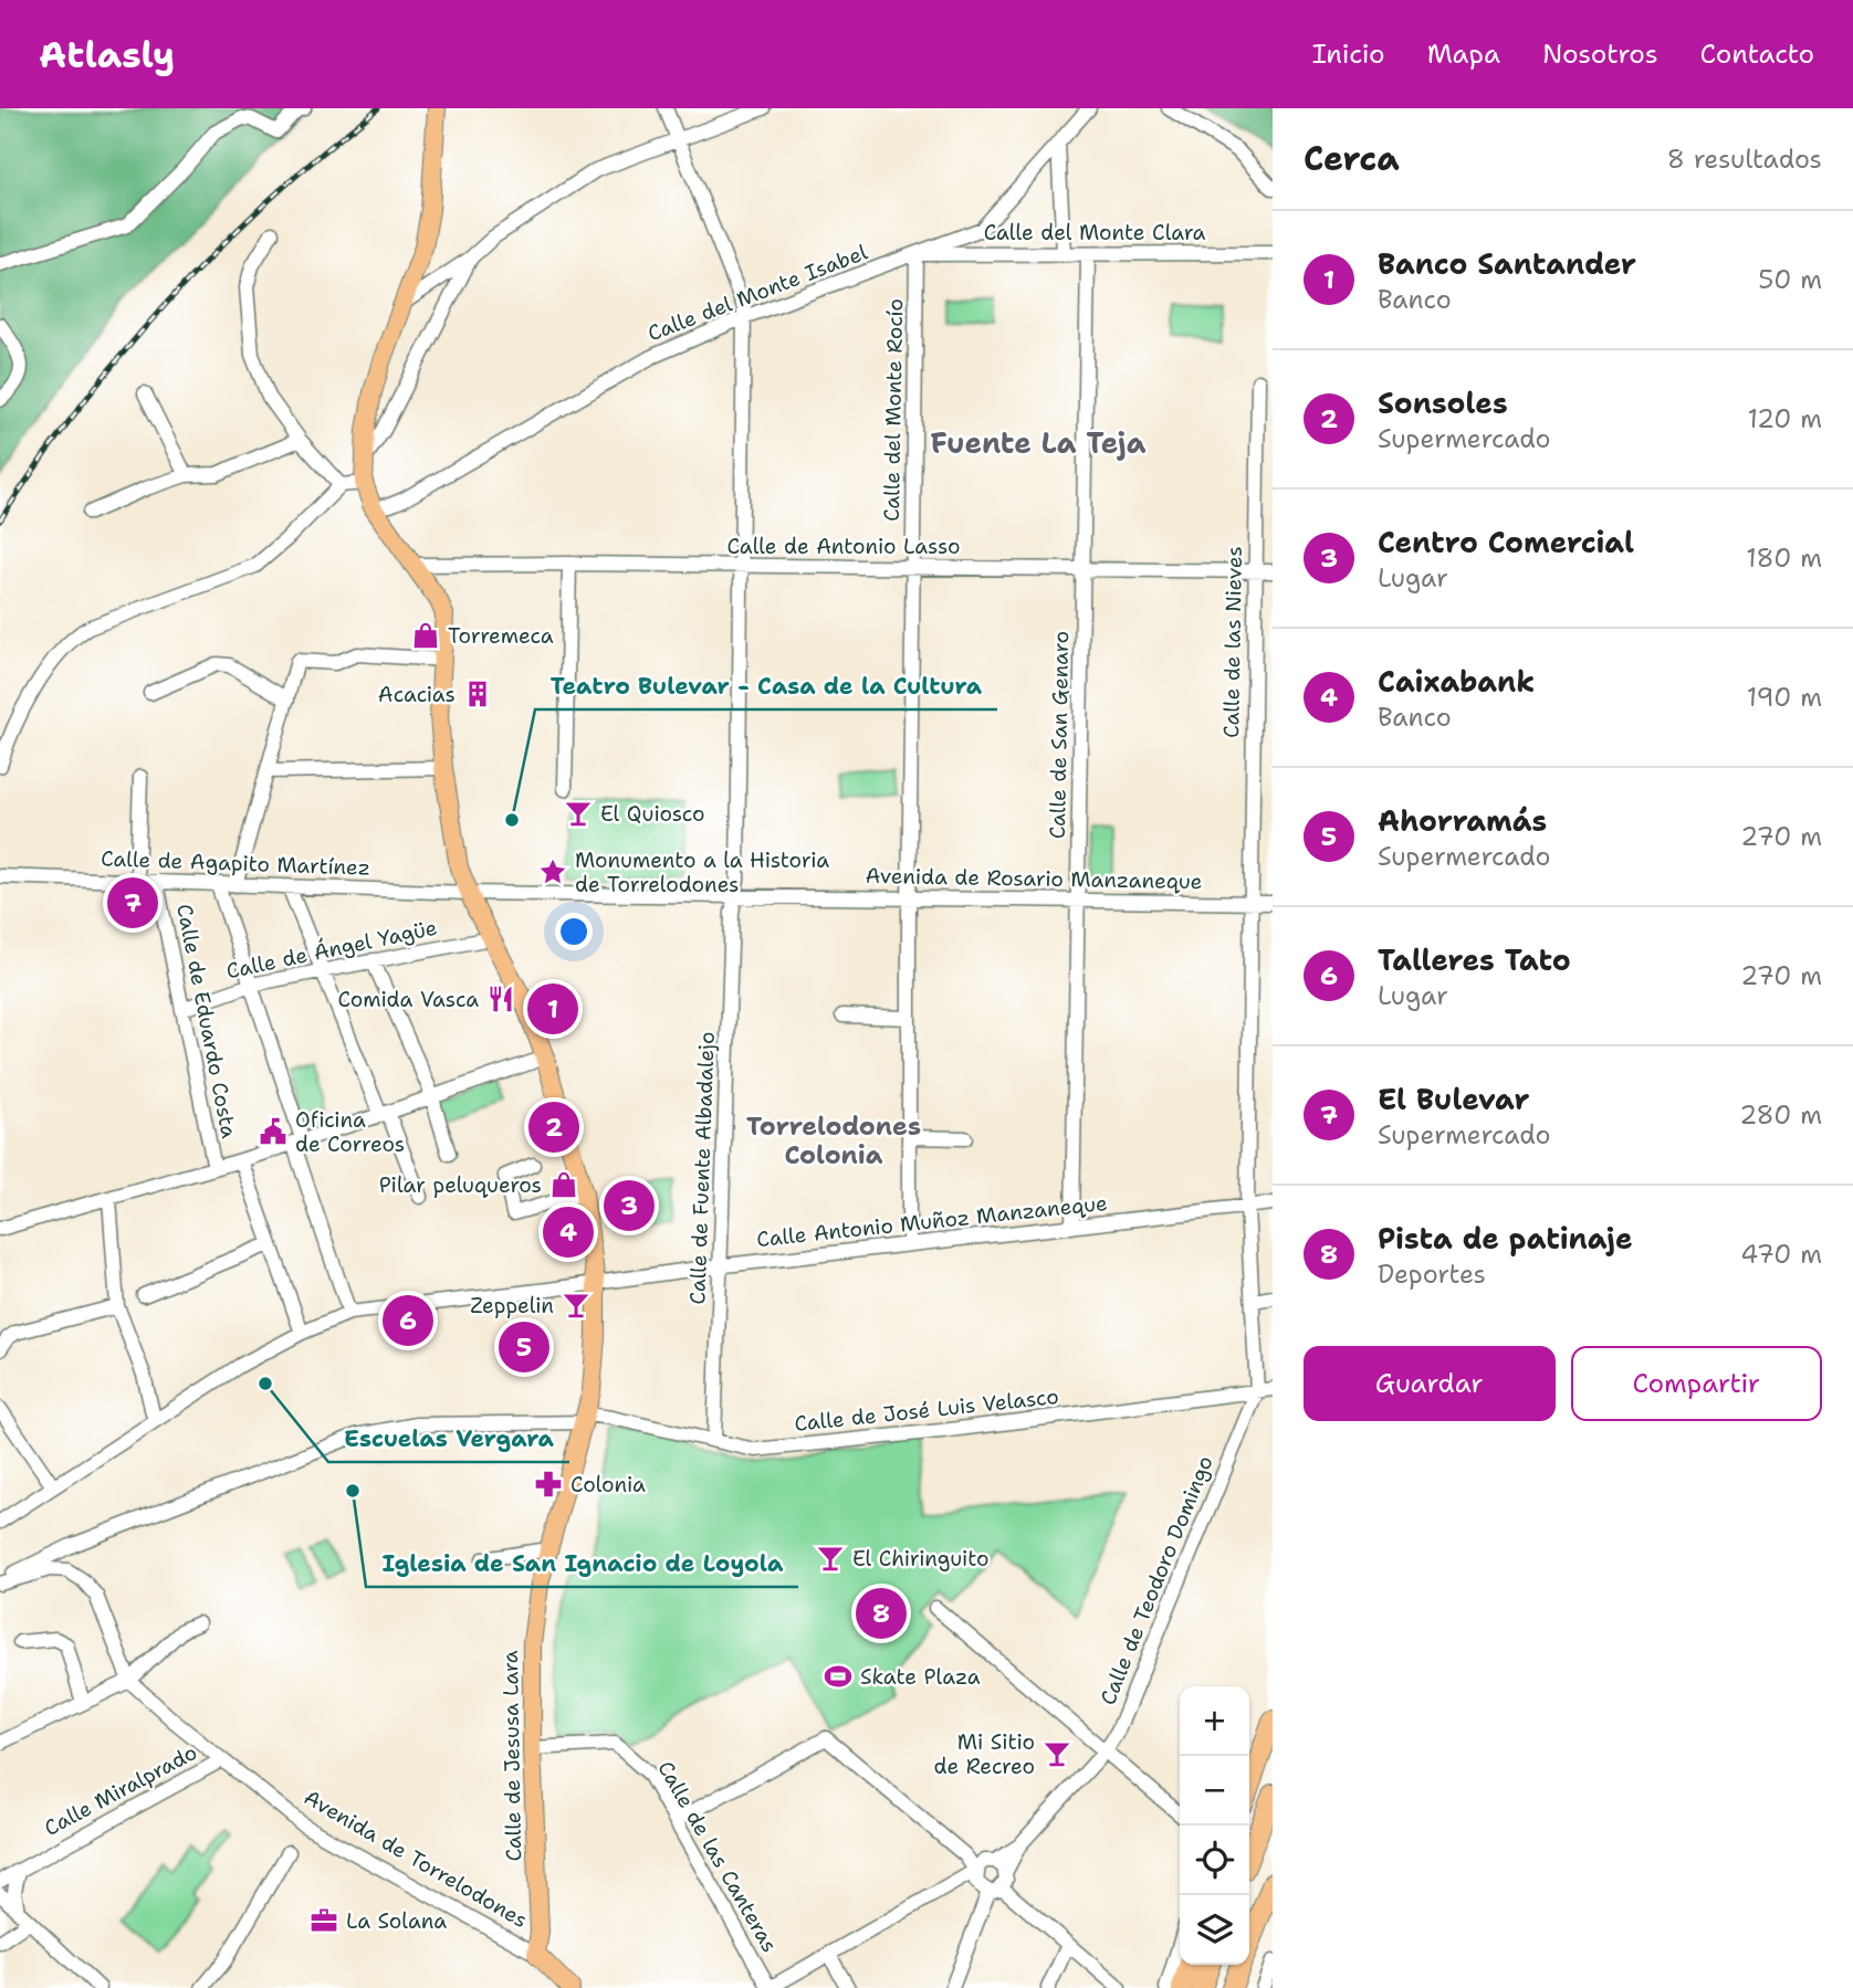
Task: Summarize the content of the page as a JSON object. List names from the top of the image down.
{
  "streets": {
    "main road": ["Calle de Jesusa Lara", "Avenida de Torrelodones"],
    "street": [
      "Calle del Monte Clara",
      "Calle del Monte Isabel",
      "Calle del Monte Rocío",
      "Calle de Antonio Lasso",
      "Calle de las Nieves",
      "Calle de San Genaro",
      "Calle de Agapito Martínez",
      "Avenida de Rosario Manzaneque",
      "Calle de Ángel Yagüe",
      "Calle de Eduardo Costa",
      "Calle de Fuente Albadalejo",
      "Calle Antonio Muñoz Manzaneque",
      "Calle de José Luis Velasco",
      "Calle de Teodoro Domingo",
      "Calle Miralprado",
      "Calle de las Canteras"
    ]
  },
  "crossings": [
    ["Calle del Monte Clara", "Calle del Monte Isabel"],
    ["Calle del Monte Clara", "Calle del Monte Rocío"],
    ["Calle del Monte Clara", "Calle de San Genaro"],
    ["Calle del Monte Isabel", "Calle del Monte Rocío"],
    ["Calle del Monte Isabel", "Calle de Fuente Albadalejo"],
    ["Calle del Monte Rocío", "Calle de Antonio Lasso"],
    ["Calle del Monte Rocío", "Avenida de Rosario Manzaneque"],
    ["Calle del Monte Rocío", "Calle Antonio Muñoz Manzaneque"],
    ["Calle de Antonio Lasso", "Calle de las Nieves"],
    ["Calle de Antonio Lasso", "Calle de San Genaro"],
    ["Calle de Antonio Lasso", "Calle de Fuente Albadalejo"],
    ["Calle de Antonio Lasso", "Calle de Jesusa Lara"],
    ["Calle de las Nieves", "Avenida de Rosario Manzaneque"],
    ["Calle de las Nieves", "Calle Antonio Muñoz Manzaneque"],
    ["Calle de las Nieves", "Calle de Teodoro Domingo"],
    ["Calle de San Genaro", "Avenida de Rosario Manzaneque"],
    ["Calle de San Genaro", "Calle Antonio Muñoz Manzaneque"],
    ["Calle de Agapito Martínez", "Avenida de Rosario Manzaneque"],
    ["Calle de Agapito Martínez", "Calle de Eduardo Costa"],
    ["Calle de Agapito Martínez", "Calle de Jesusa Lara"],
    ["Avenida de Rosario Manzaneque", "Calle de Fuente Albadalejo"],
    ["Avenida de Rosario Manzaneque", "Calle de Jesusa Lara"],
    ["Calle de Ángel Yagüe", "Calle de Eduardo Costa"],
    ["Calle de Ángel Yagüe", "Calle de Jesusa Lara"],
    ["Calle de Fuente Albadalejo", "Calle Antonio Muñoz Manzaneque"],
    ["Calle de Fuente Albadalejo", "Calle de José Luis Velasco"],
    ["Calle Antonio Muñoz Manzaneque", "Calle de Teodoro Domingo"],
    ["Calle Antonio Muñoz Manzaneque", "Calle de Jesusa Lara"],
    ["Calle de José Luis Velasco", "Calle de Teodoro Domingo"],
    ["Calle de José Luis Velasco", "Calle de Jesusa Lara"],
    ["Calle de Jesusa Lara", "Calle de las Canteras"],
    ["Calle de Jesusa Lara", "Avenida de Torrelodones"],
    ["Calle Miralprado", "Avenida de Torrelodones"]
  ],
  "districts": ["Fuente La Teja", "Torrelodones Colonia"],
  "places": {
    "shop": ["Torremeca", "Pilar peluqueros"],
    "building": ["Acacias"],
    "bar": [
      "El Quiosco",
      "Zeppelin",
      "El Chiringuito",
      "Mi Sitio de Recreo"
    ],
    "other": ["Teatro Bulevar - Casa de la Cultura", "Escuelas Vergara", "Iglesia de San Ignacio de Loyola"],
    "place": ["Monumento a la Historia de Torrelodones"],
    "restaurant": ["Comida Vasca"],
    "public building": ["Oficina de Correos"],
    "pharmacy": ["Colonia"],
    "sports": ["Skate Plaza"],
    "office": ["La Solana"]
  },
  "page": {
    "header": "Atlasly",
    "nav": [
      "Inicio",
      "Mapa",
      "Nosotros",
      "Contacto"
    ],
    "heading": ["Cerca", "8 resultados"],
    "list": [
      {
        "mark": "1",
        "name": "Banco Santander",
        "note": "Banco",
        "value": "50 m"
      },
      {
        "mark": "2",
        "name": "Sonsoles",
        "note": "Supermercado",
        "value": "120 m"
      },
      {
        "mark": "3",
        "name": "Centro Comercial",
        "note": "Lugar",
        "value": "180 m"
      },
      {
        "mark": "4",
        "name": "Caixabank",
        "note": "Banco",
        "value": "190 m"
      },
      {
        "mark": "5",
        "name": "Ahorramás",
        "note": "Supermercado",
        "value": "270 m"
      },
      {
        "mark": "6",
        "name": "Talleres Tato",
        "note": "Lugar",
        "value": "270 m"
      },
      {
        "mark": "7",
        "name": "El Bulevar",
        "note": "Supermercado",
        "value": "280 m"
      },
      {
        "mark": "8",
        "name": "Pista de patinaje",
        "note": "Deportes",
        "value": "470 m"
      }
    ],
    "pins": [
      "7",
      "1",
      "2",
      "3",
      "4",
      "6",
      "5",
      "8"
    ],
    "buttons": ["Guardar", "Compartir"],
    "map_buttons": ["+", "−"]
  }
}
